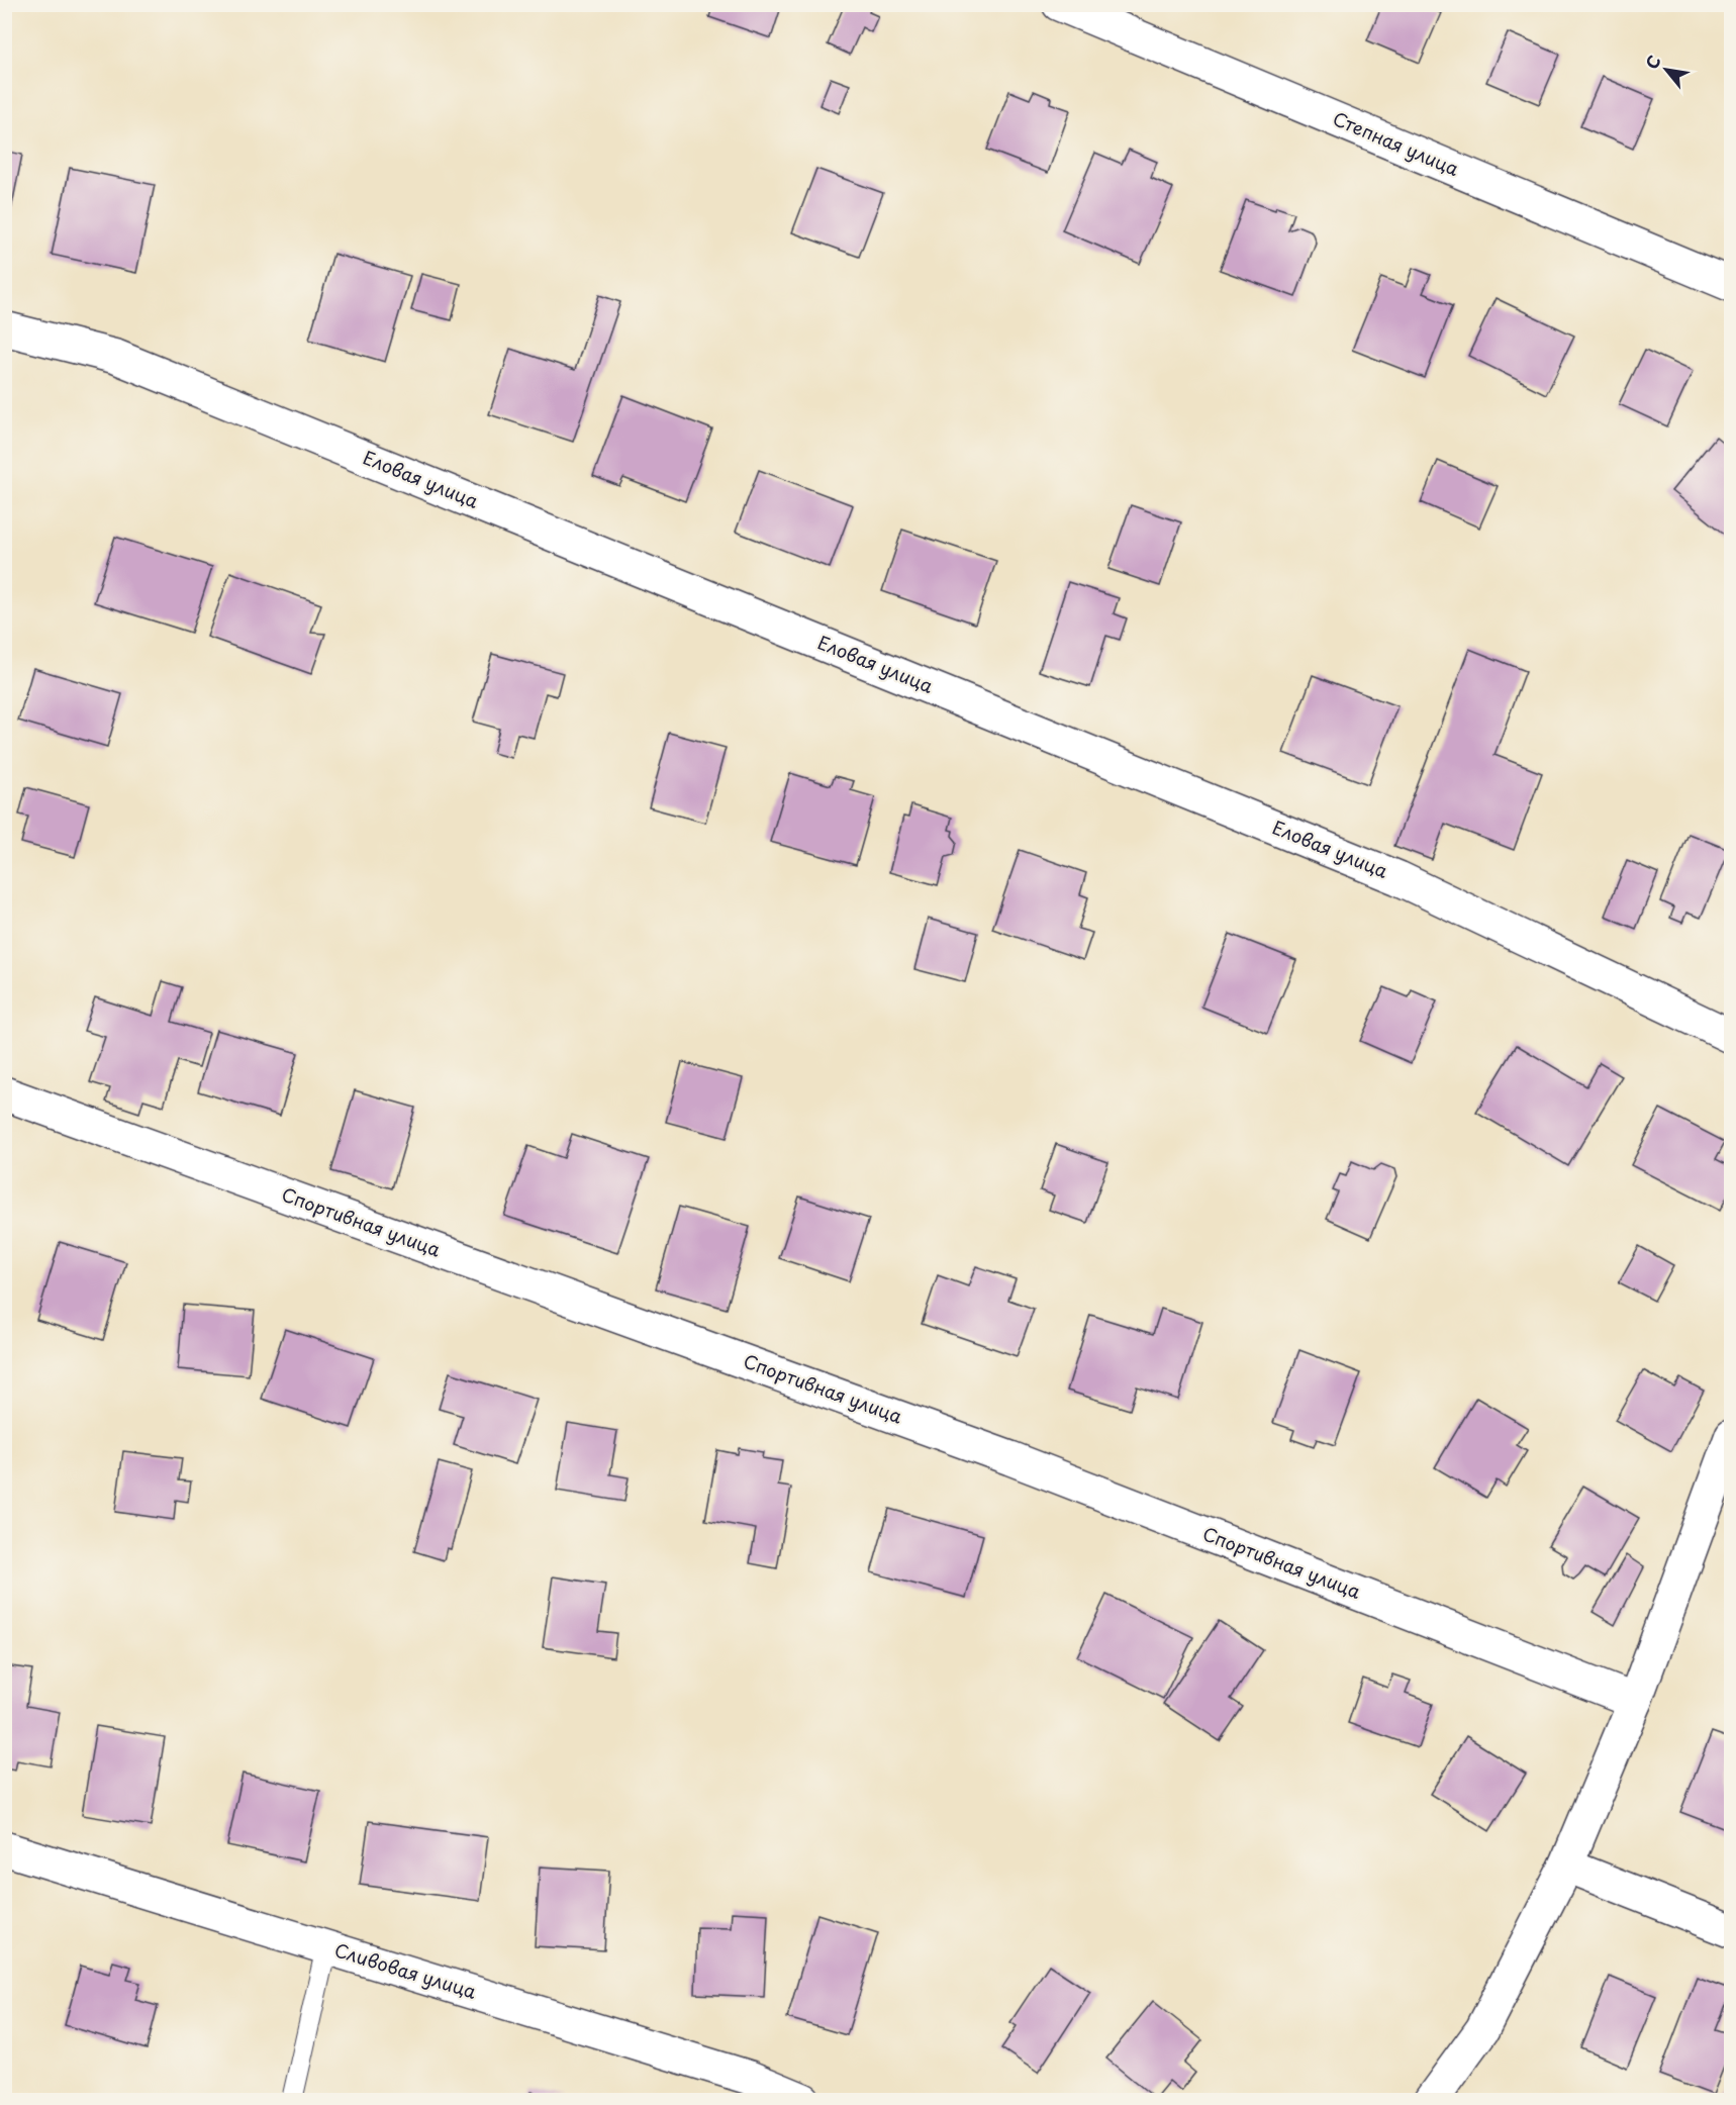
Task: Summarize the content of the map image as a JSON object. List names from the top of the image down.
{
  "streets": {
    "street": [
      "Степная улица",
      "Еловая улица",
      "Спортивная улица",
      "Сливовая улица"
    ]
  },
  "north": "top left"
}
